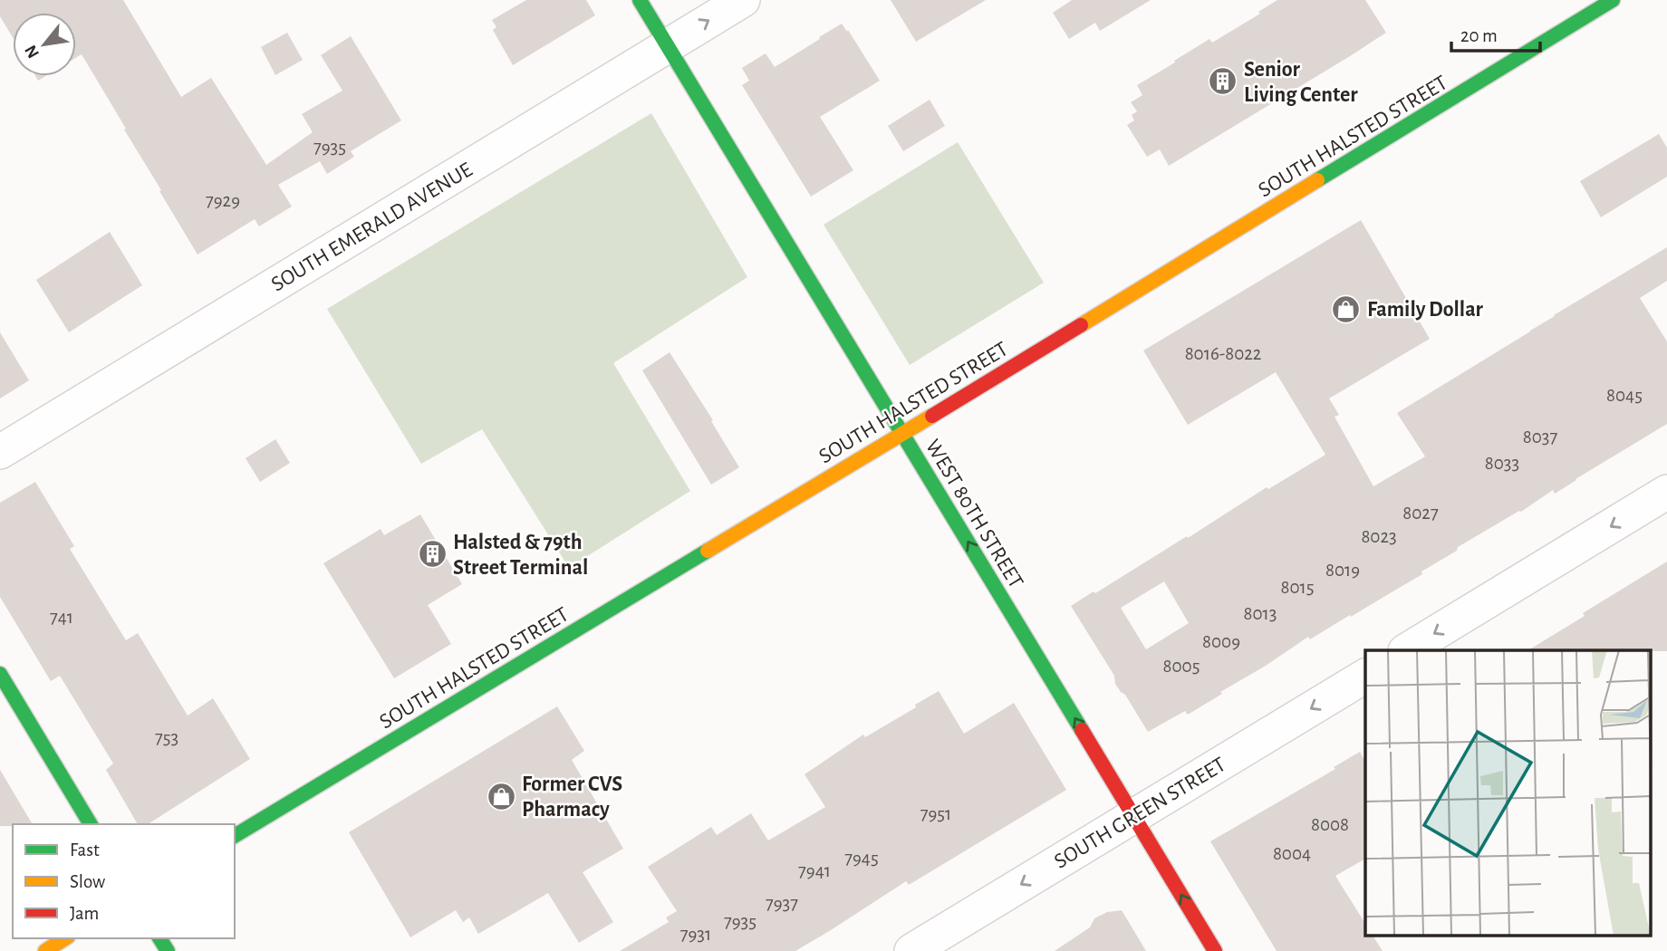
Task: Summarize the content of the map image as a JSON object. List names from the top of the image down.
{
  "streets": {
    "main road": ["SOUTH HALSTED STREET", "WEST 80TH STREET"],
    "street": ["SOUTH EMERALD AVENUE", "SOUTH GREEN STREET"]
  },
  "crossings": [
    ["SOUTH HALSTED STREET", "WEST 80TH STREET"],
    ["SOUTH EMERALD AVENUE", "WEST 80TH STREET"],
    ["WEST 80TH STREET", "SOUTH GREEN STREET"]
  ],
  "one_way": ["WEST 80TH STREET", "SOUTH GREEN STREET"],
  "places": {
    "building": ["Senior Living Center", "Halsted & 79th Street Terminal"],
    "shop": ["Family Dollar", "Former CVS Pharmacy"]
  },
  "house_numbers": [
    "7935",
    "7929",
    "8016-8022",
    "8045",
    "8037",
    "8033",
    "8027",
    "8023",
    "8019",
    "8015",
    "8013",
    "741",
    "8009",
    "8005",
    "753",
    "7951",
    "8008",
    "8004",
    "7945",
    "7941",
    "7937",
    "7935",
    "7931"
  ],
  "legend": ["Fast", "Slow", "Jam"],
  "scale_bar": "20 m",
  "north": "bottom left"
}
